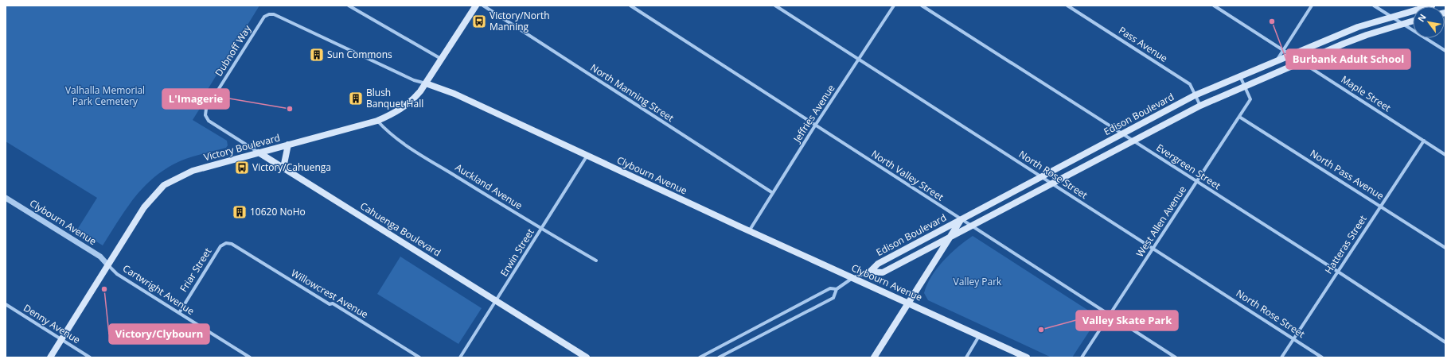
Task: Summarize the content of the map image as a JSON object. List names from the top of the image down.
{
  "streets": {
    "main road": [
      "Edison Boulevard",
      "Victory Boulevard",
      "Clybourn Avenue",
      "Cahuenga Boulevard"
    ],
    "street": [
      "Pass Avenue",
      "Dubnoff Way",
      "North Manning Street",
      "Maple Street",
      "Jeffries Avenue",
      "Evergreen Street",
      "North Rose Street",
      "North Pass Avenue",
      "North Valley Street",
      "Auckland Avenue",
      "West Allen Avenue",
      "Hatteras Street",
      "Erwin Street",
      "Friar Street",
      "Cartwright Avenue",
      "Willowcrest Avenue",
      "Denny Avenue"
    ]
  },
  "crossings": [
    ["Pass Avenue", "Edison Boulevard"],
    ["Dubnoff Way", "Clybourn Avenue"],
    ["Dubnoff Way", "Cahuenga Boulevard"],
    ["North Manning Street", "Jeffries Avenue"],
    ["Maple Street", "Edison Boulevard"],
    ["Maple Street", "Hatteras Street"],
    ["Jeffries Avenue", "North Rose Street"],
    ["Jeffries Avenue", "Clybourn Avenue"],
    ["Jeffries Avenue", "North Valley Street"],
    ["Edison Boulevard", "Evergreen Street"],
    ["Edison Boulevard", "North Rose Street"],
    ["Edison Boulevard", "Clybourn Avenue"],
    ["Edison Boulevard", "North Valley Street"],
    ["Edison Boulevard", "West Allen Avenue"],
    ["Victory Boulevard", "Clybourn Avenue"],
    ["Victory Boulevard", "Auckland Avenue"],
    ["Victory Boulevard", "Cahuenga Boulevard"],
    ["Victory Boulevard", "Cartwright Avenue"],
    ["Victory Boulevard", "Denny Avenue"],
    ["Evergreen Street", "West Allen Avenue"],
    ["Evergreen Street", "Hatteras Street"],
    ["North Rose Street", "West Allen Avenue"],
    ["North Rose Street", "Hatteras Street"],
    ["North Pass Avenue", "West Allen Avenue"],
    ["North Pass Avenue", "Hatteras Street"],
    ["Clybourn Avenue", "Erwin Street"],
    ["Clybourn Avenue", "Cartwright Avenue"],
    ["North Valley Street", "West Allen Avenue"],
    ["Auckland Avenue", "Erwin Street"],
    ["Cahuenga Boulevard", "Erwin Street"],
    ["Friar Street", "Cartwright Avenue"],
    ["Friar Street", "Willowcrest Avenue"]
  ],
  "parks": ["Valhalla Memorial Park Cemetery", "Valley Park"],
  "places": {
    "bus stop": ["Victory/North Manning", "Victory/Cahuenga"],
    "other": [
      "Burbank Adult School",
      "L'Imagerie",
      "Victory/Clybourn",
      "Valley Skate Park"
    ],
    "building": ["Sun Commons", "Blush Banquet Hall", "10620 NoHo"]
  },
  "north": "top left"
}
